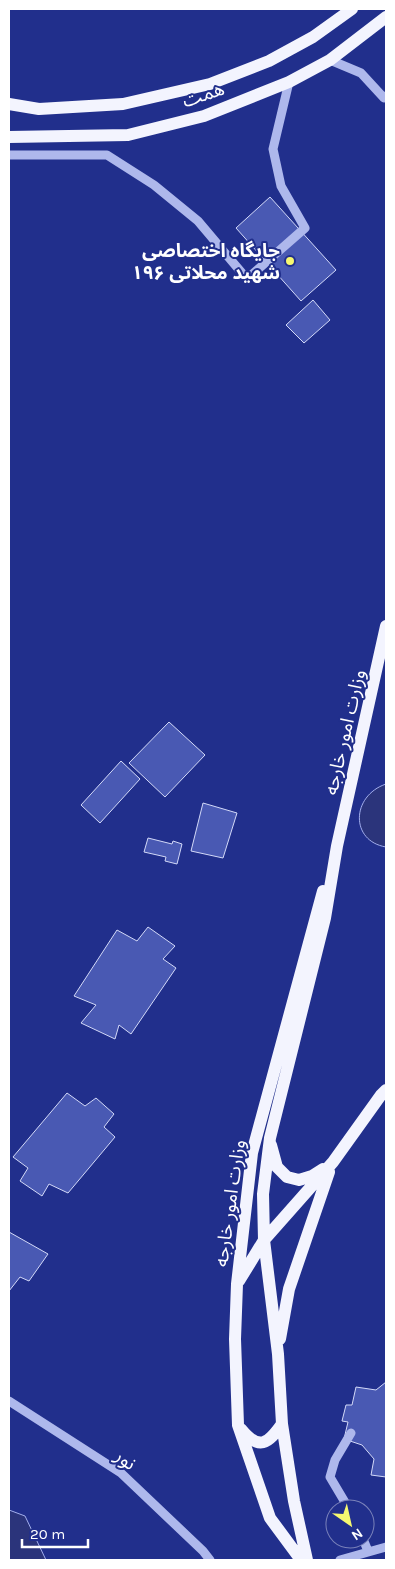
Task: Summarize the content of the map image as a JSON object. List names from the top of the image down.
{
  "streets": {
    "main road": ["همت", "وزارت امور خارجه"],
    "street": ["نور"]
  },
  "places": ["جایگاه اختصاصی ۱۹۶ شهید محلاتی"],
  "scale_bar": "20 m",
  "north": "bottom right"
}
